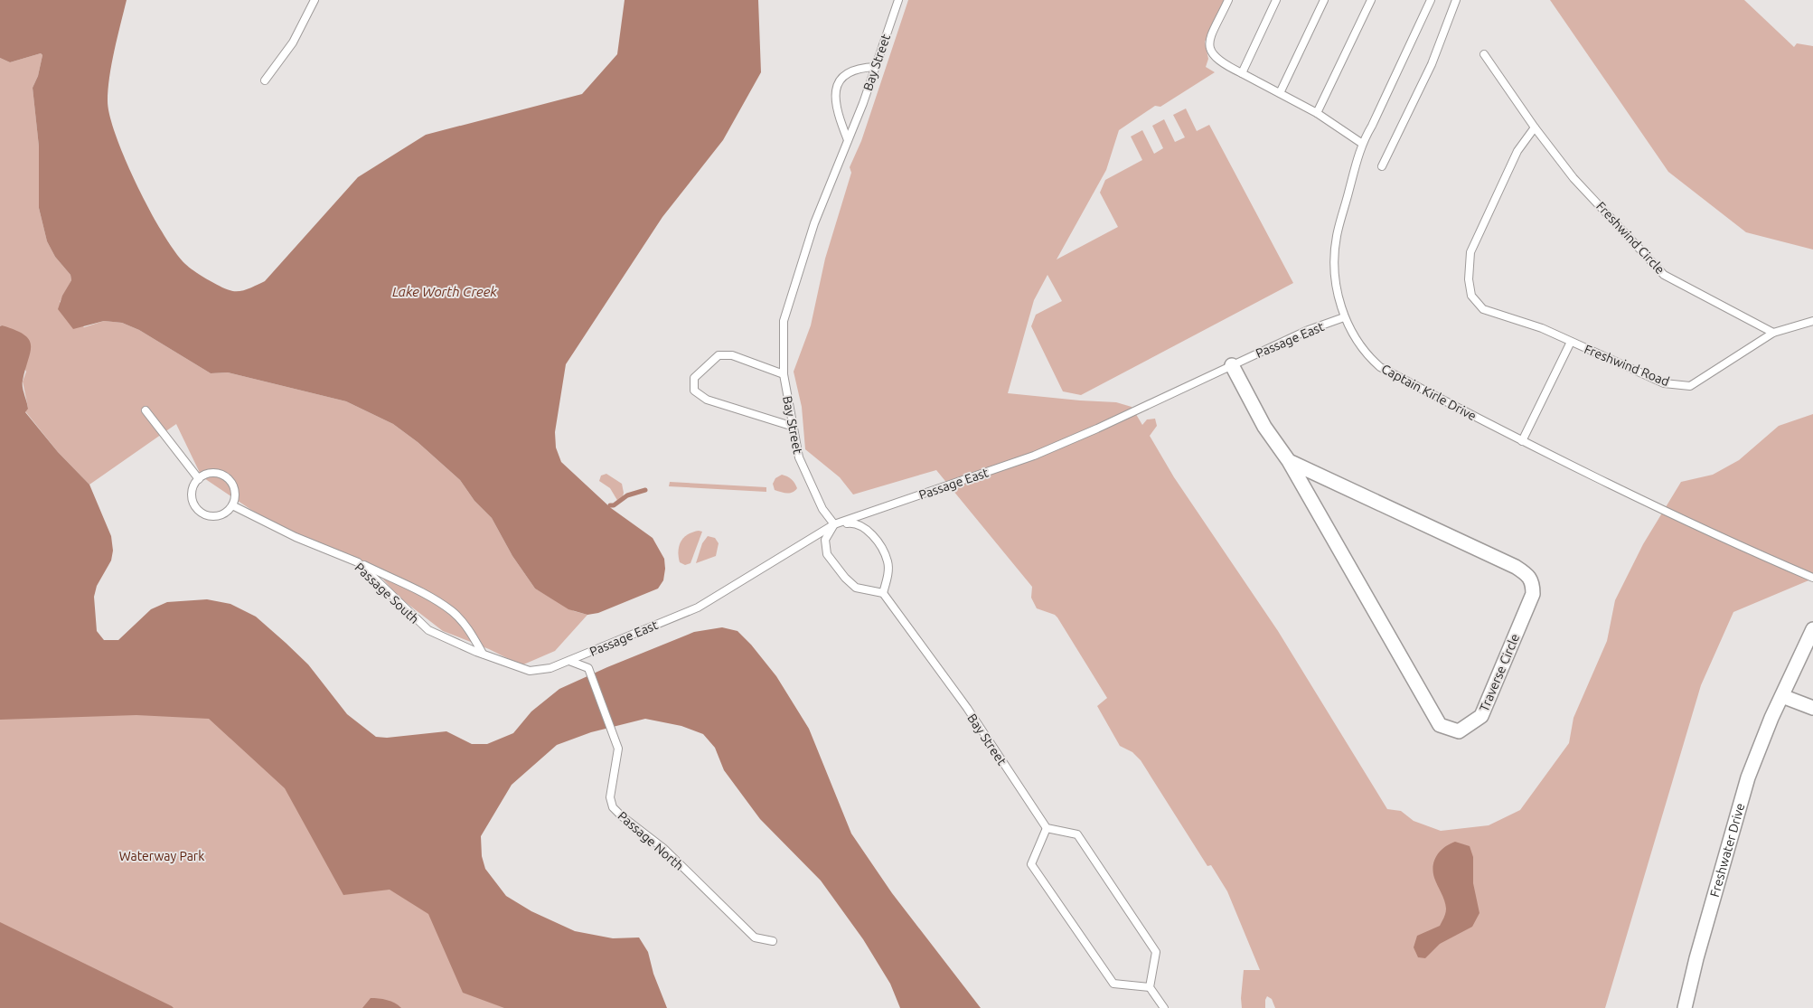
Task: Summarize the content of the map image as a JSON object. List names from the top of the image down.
{
  "streets": {
    "street": ["Traverse Circle", "Freshwater Drive"],
    "lane": [
      "Bay Street",
      "Freshwind Circle",
      "Passage East",
      "Freshwind Road",
      "Captain Kirle Drive",
      "Passage South",
      "Passage North"
    ]
  },
  "crossings": [
    ["Bay Street", "Passage East"],
    ["Freshwind Circle", "Freshwind Road"],
    ["Passage East", "Captain Kirle Drive"],
    ["Passage East", "Passage South"],
    ["Passage East", "Traverse Circle"],
    ["Passage East", "Passage North"],
    ["Passage South", "Passage North"]
  ],
  "water": ["Lake Worth Creek"],
  "parks": ["Waterway Park"]
}
